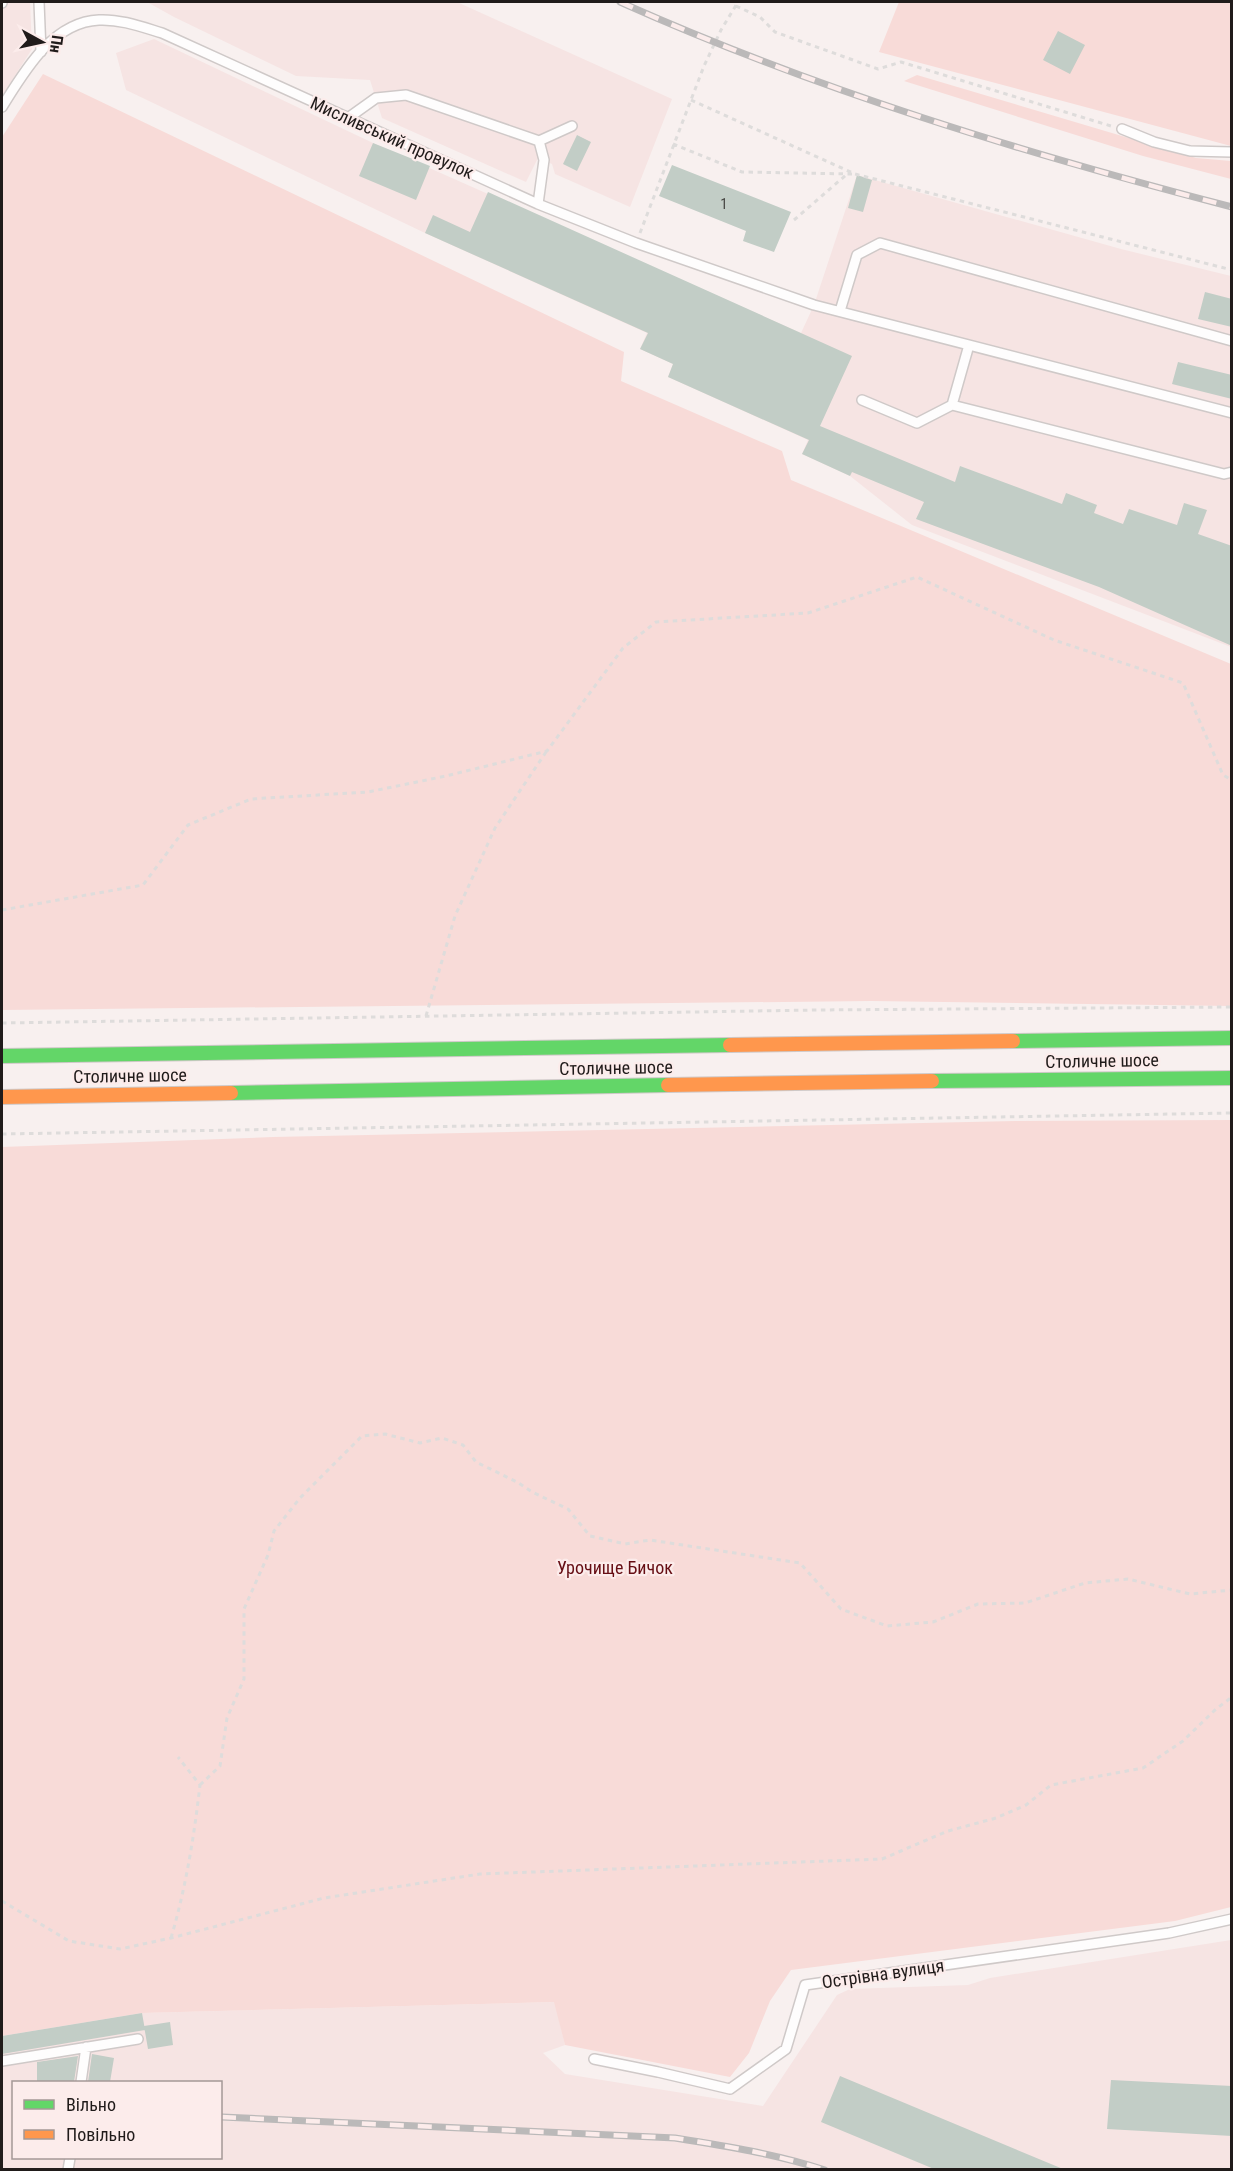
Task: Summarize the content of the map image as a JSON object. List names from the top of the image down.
{
  "streets": {
    "highway": ["Столичне шосе"],
    "lane": ["Мисливський провулок", "Острівна вулиця"]
  },
  "parks": ["Урочище Бичок"],
  "house_numbers": ["1"],
  "legend": ["Вільно", "Повільно"],
  "north": "right"
}
